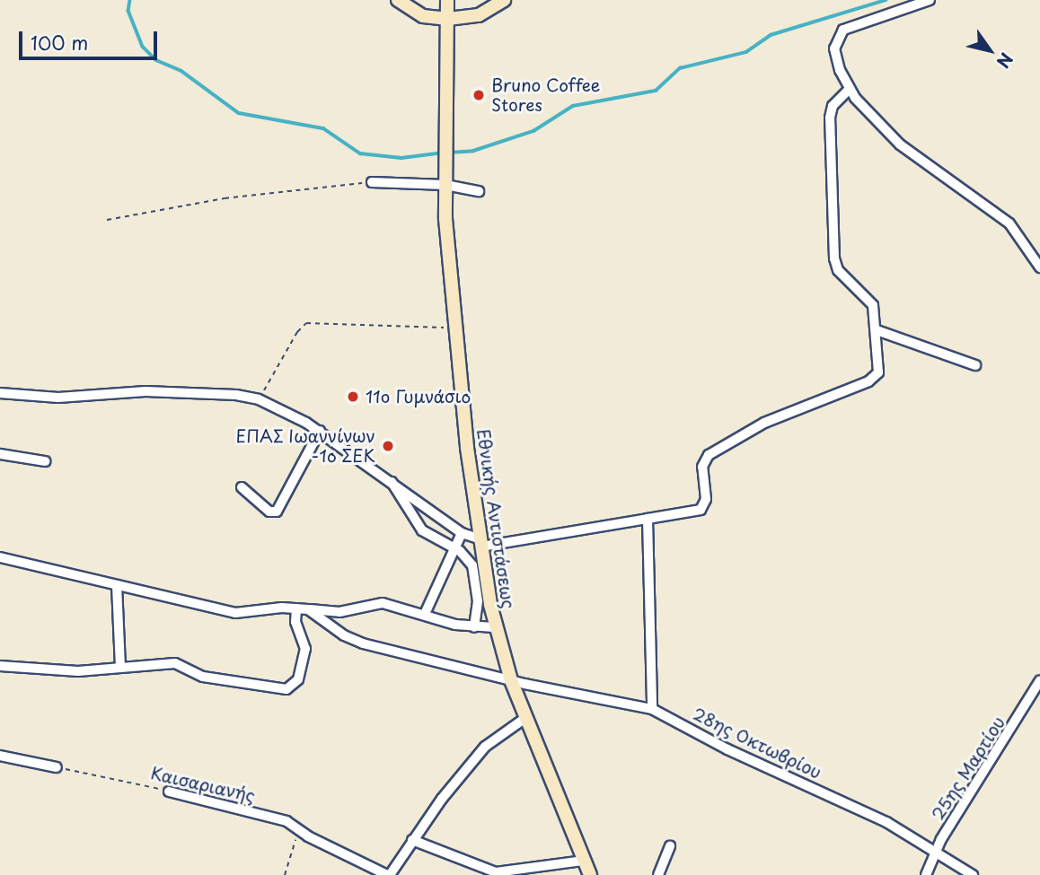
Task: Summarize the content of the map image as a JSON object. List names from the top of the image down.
{
  "streets": {
    "street": [
      "Εθνικής Αντιστάσεως",
      "28ης Οκτωβρίου",
      "25ης Μαρτίου",
      "Καισαριανής"
    ]
  },
  "crossings": [
    ["Εθνικής Αντιστάσεως", "28ης Οκτωβρίου"],
    ["28ης Οκτωβρίου", "25ης Μαρτίου"]
  ],
  "places": ["Bruno Coffee Stores", "11o Γυμνάσιο", "ΕΠΑΣ Ιωαννίνων -1ο ΣΕΚ"],
  "scale_bar": "100 m",
  "north": "bottom right"
}
